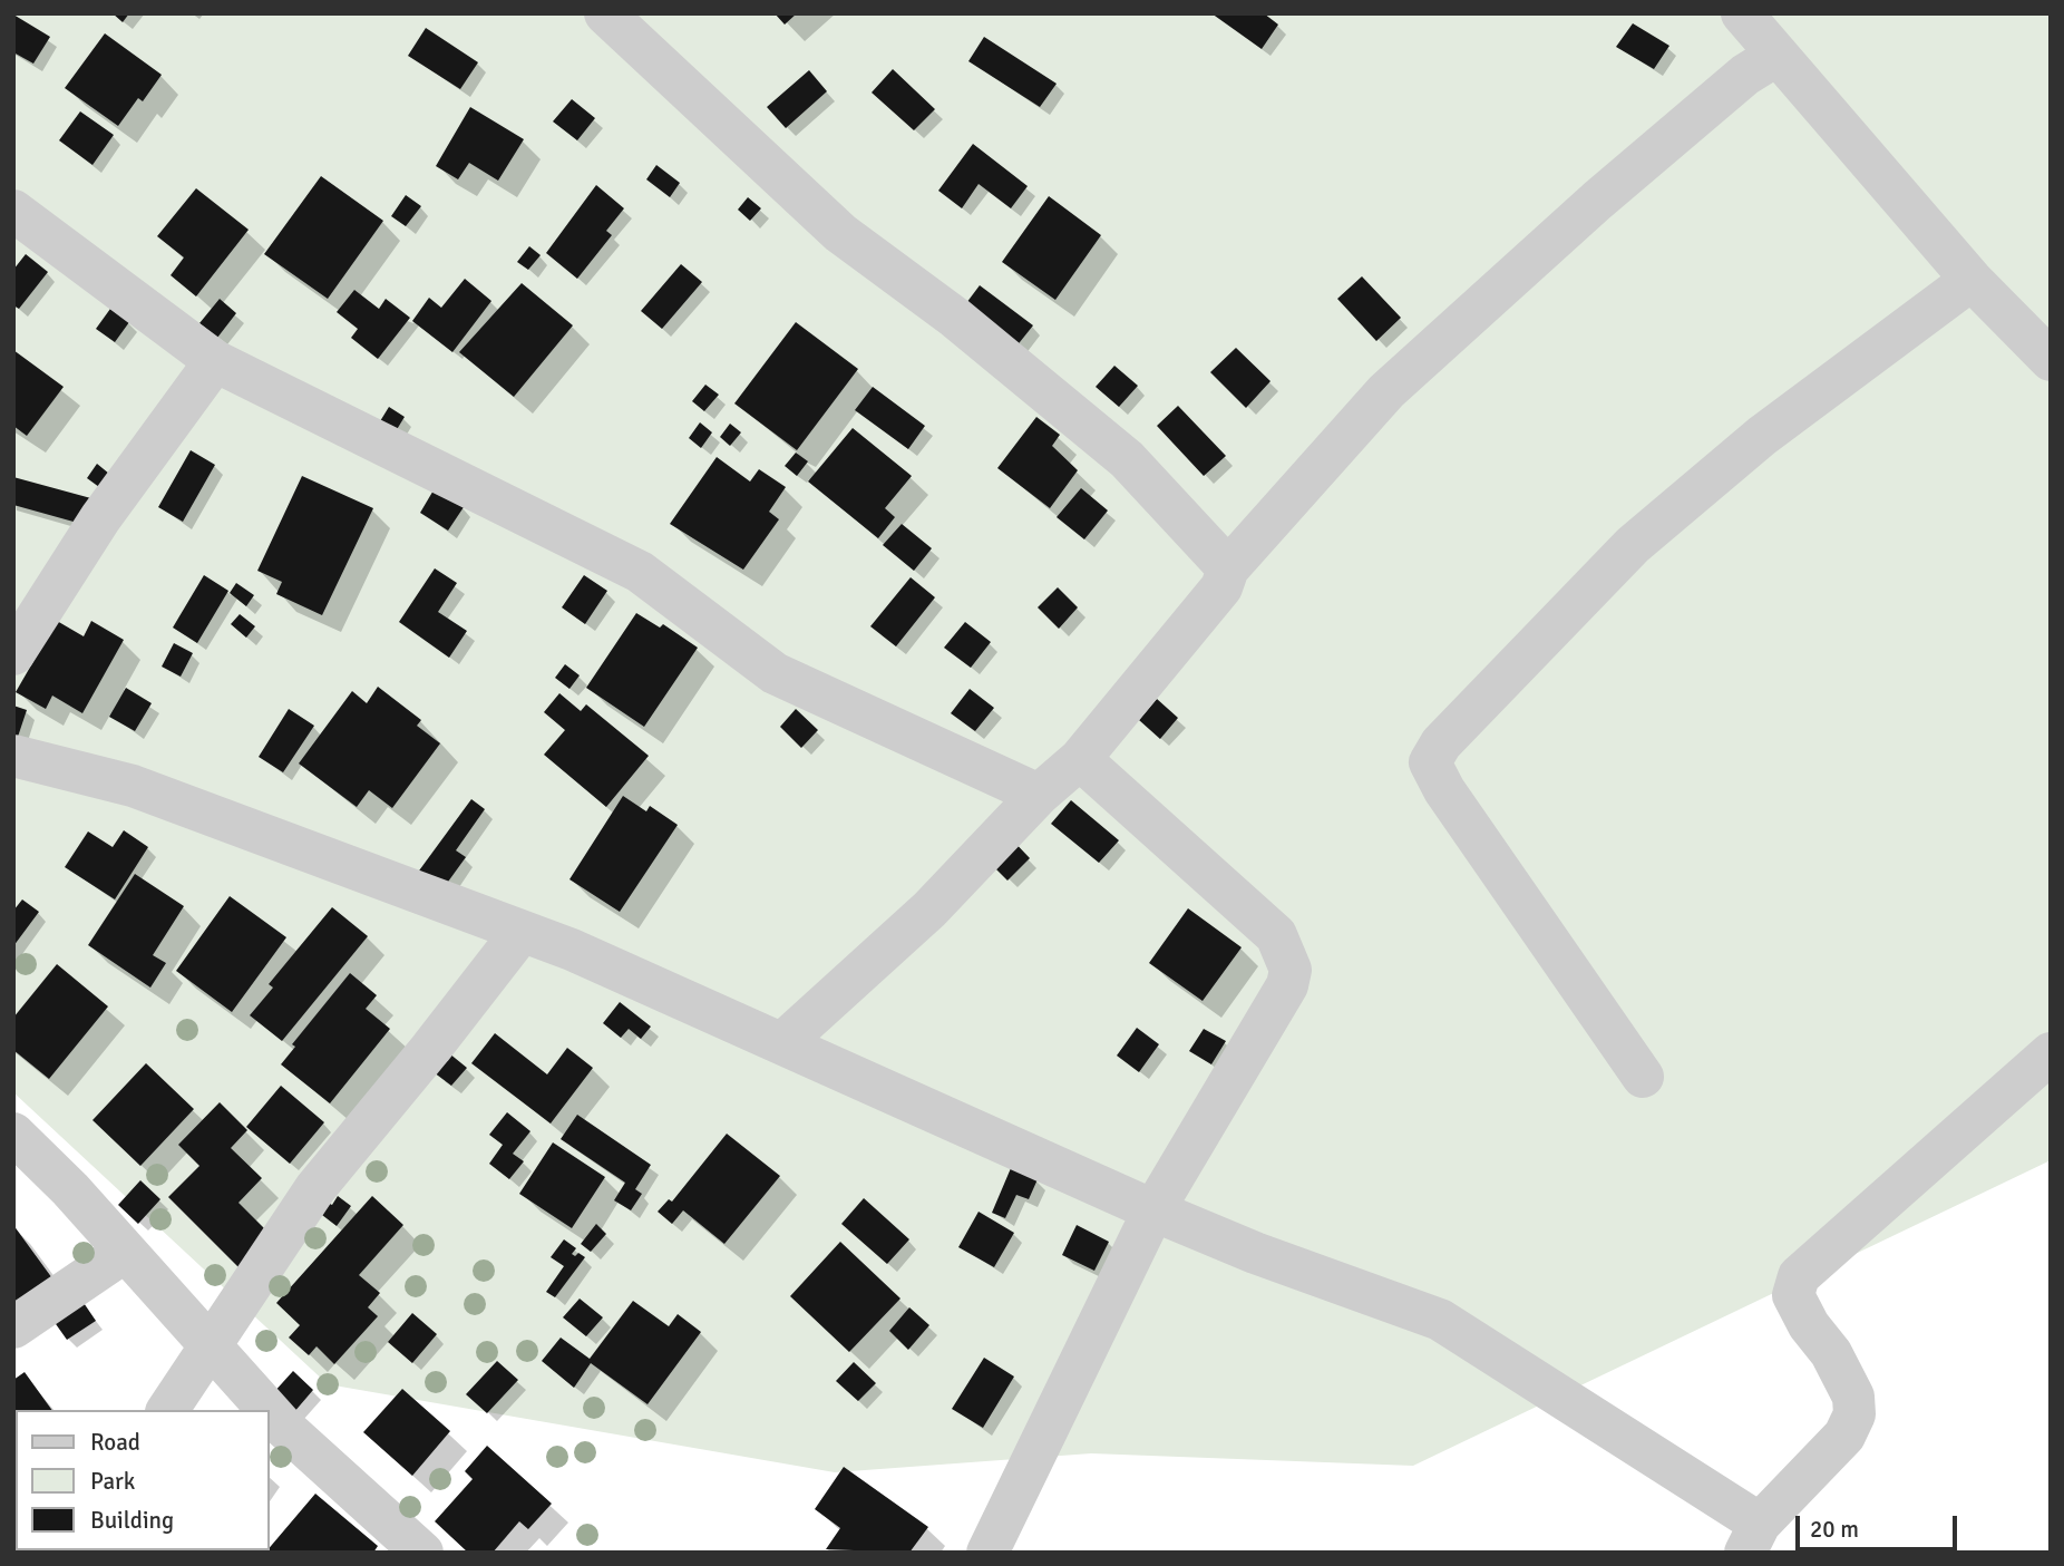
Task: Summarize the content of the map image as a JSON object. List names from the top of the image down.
{
  "legend": ["Road", "Park", "Building"],
  "scale_bar": "20 m"
}
